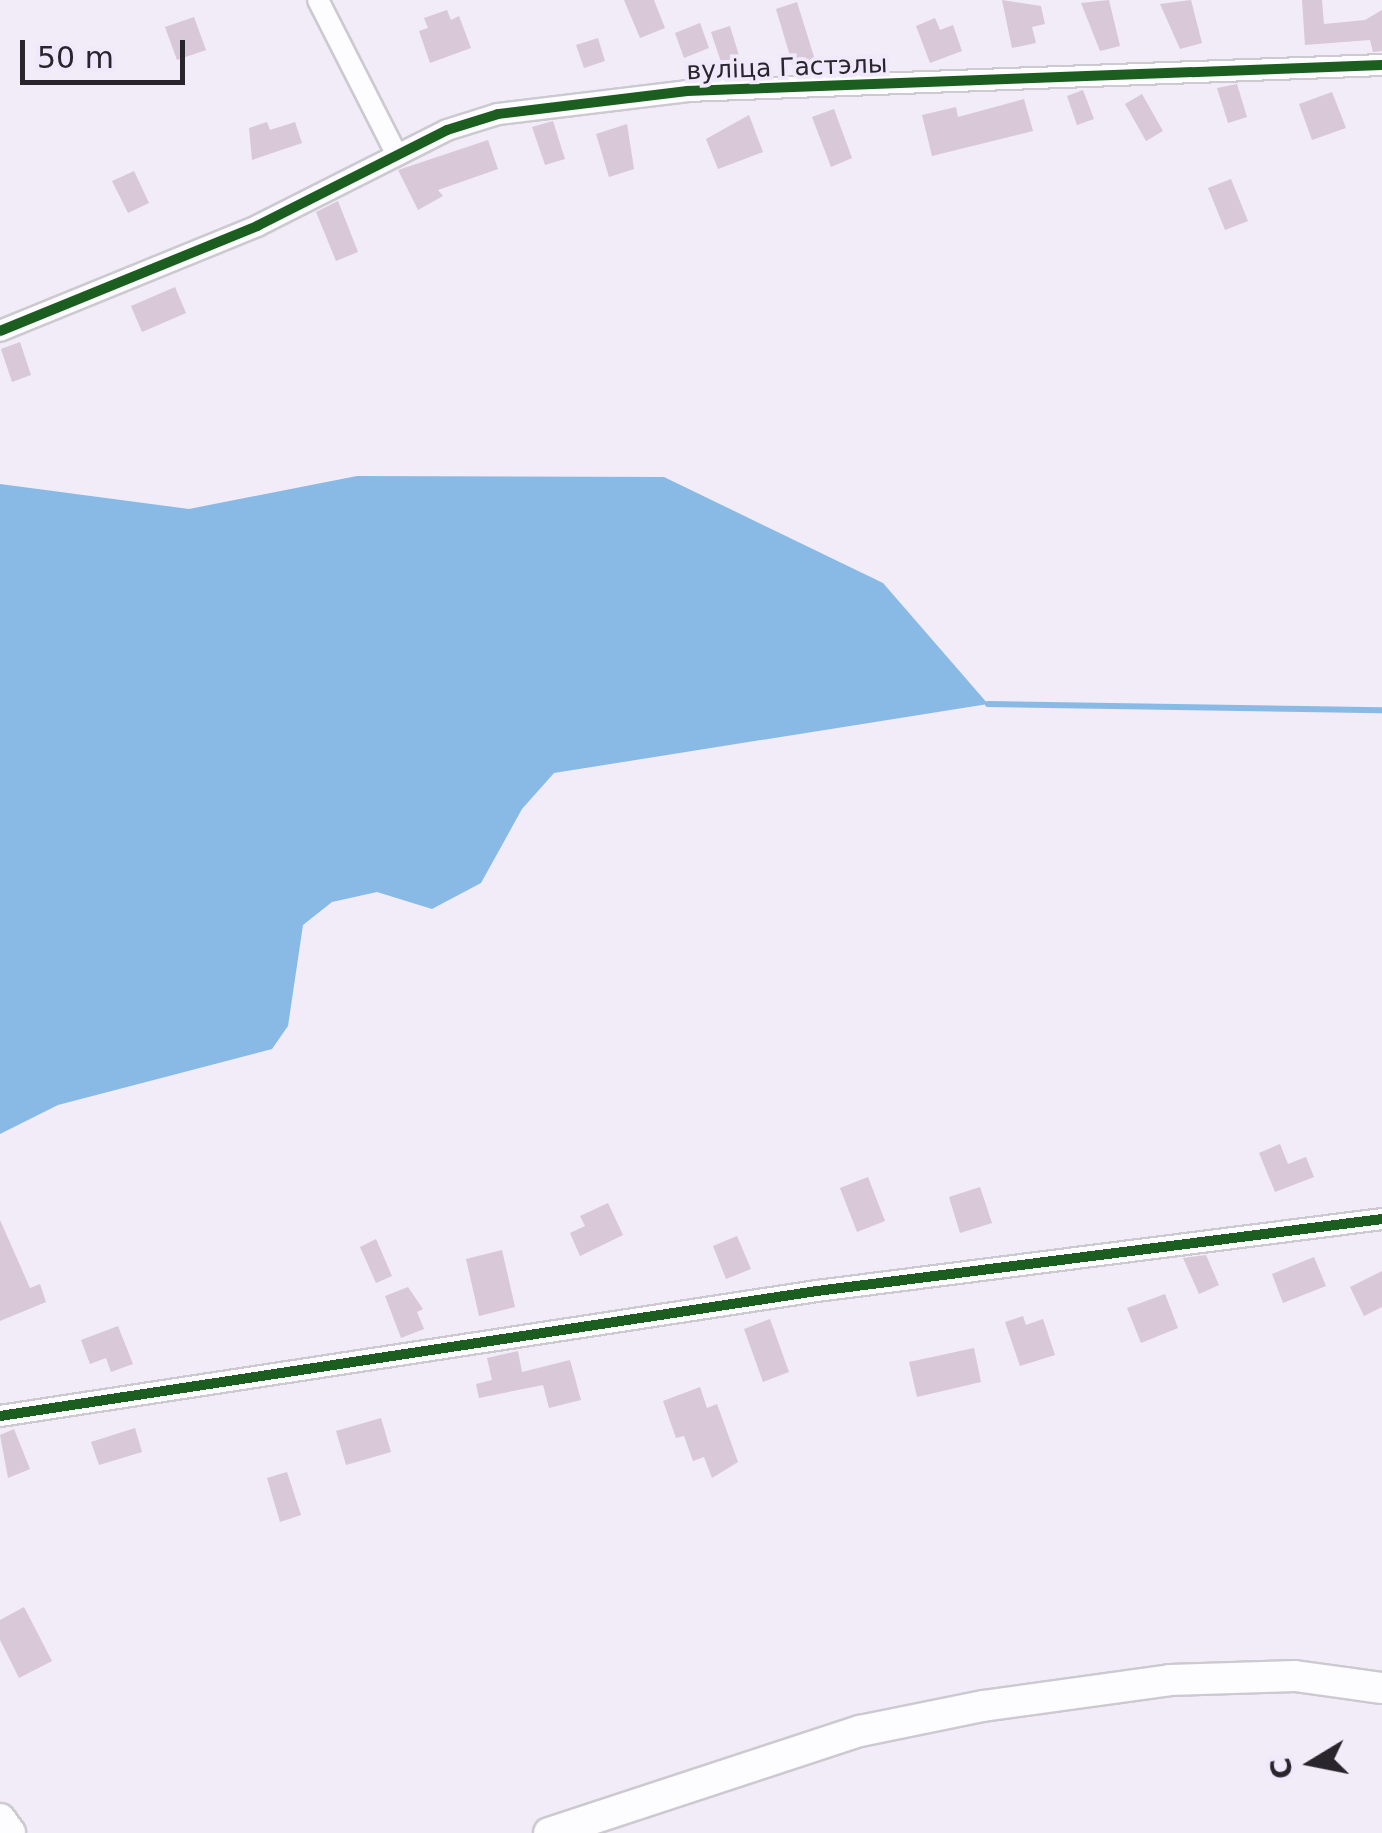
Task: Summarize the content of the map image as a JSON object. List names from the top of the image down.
{
  "streets": {
    "street": ["вуліца Гастэлы"]
  },
  "scale_bar": "50 m",
  "north": "left"
}
